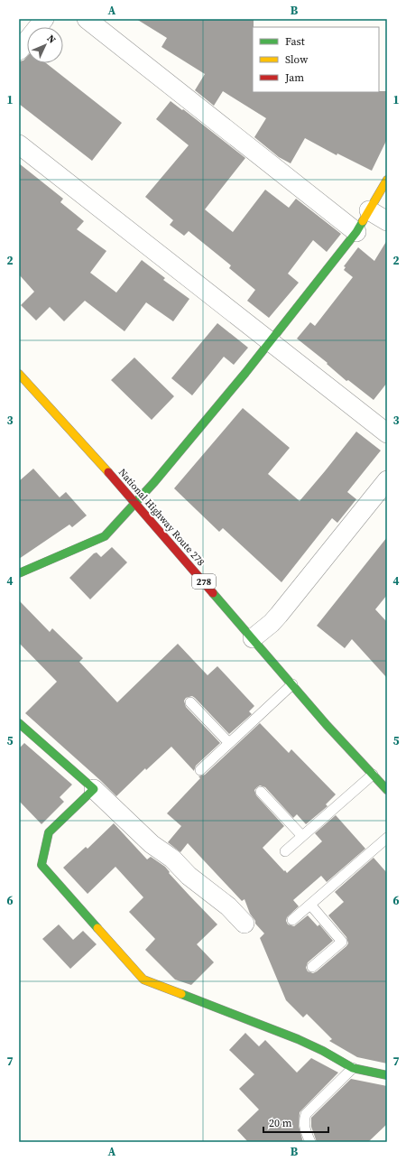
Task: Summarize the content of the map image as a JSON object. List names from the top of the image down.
{
  "streets": {
    "main road": ["National Highway Route 278", "278"]
  },
  "legend": ["Fast", "Slow", "Jam"],
  "scale_bar": "20 m",
  "north": "top right",
  "grid": {
    "columns": ["A", "B"],
    "rows": [
      "1",
      "2",
      "3",
      "4",
      "5",
      "6",
      "7"
    ]
  }
}
